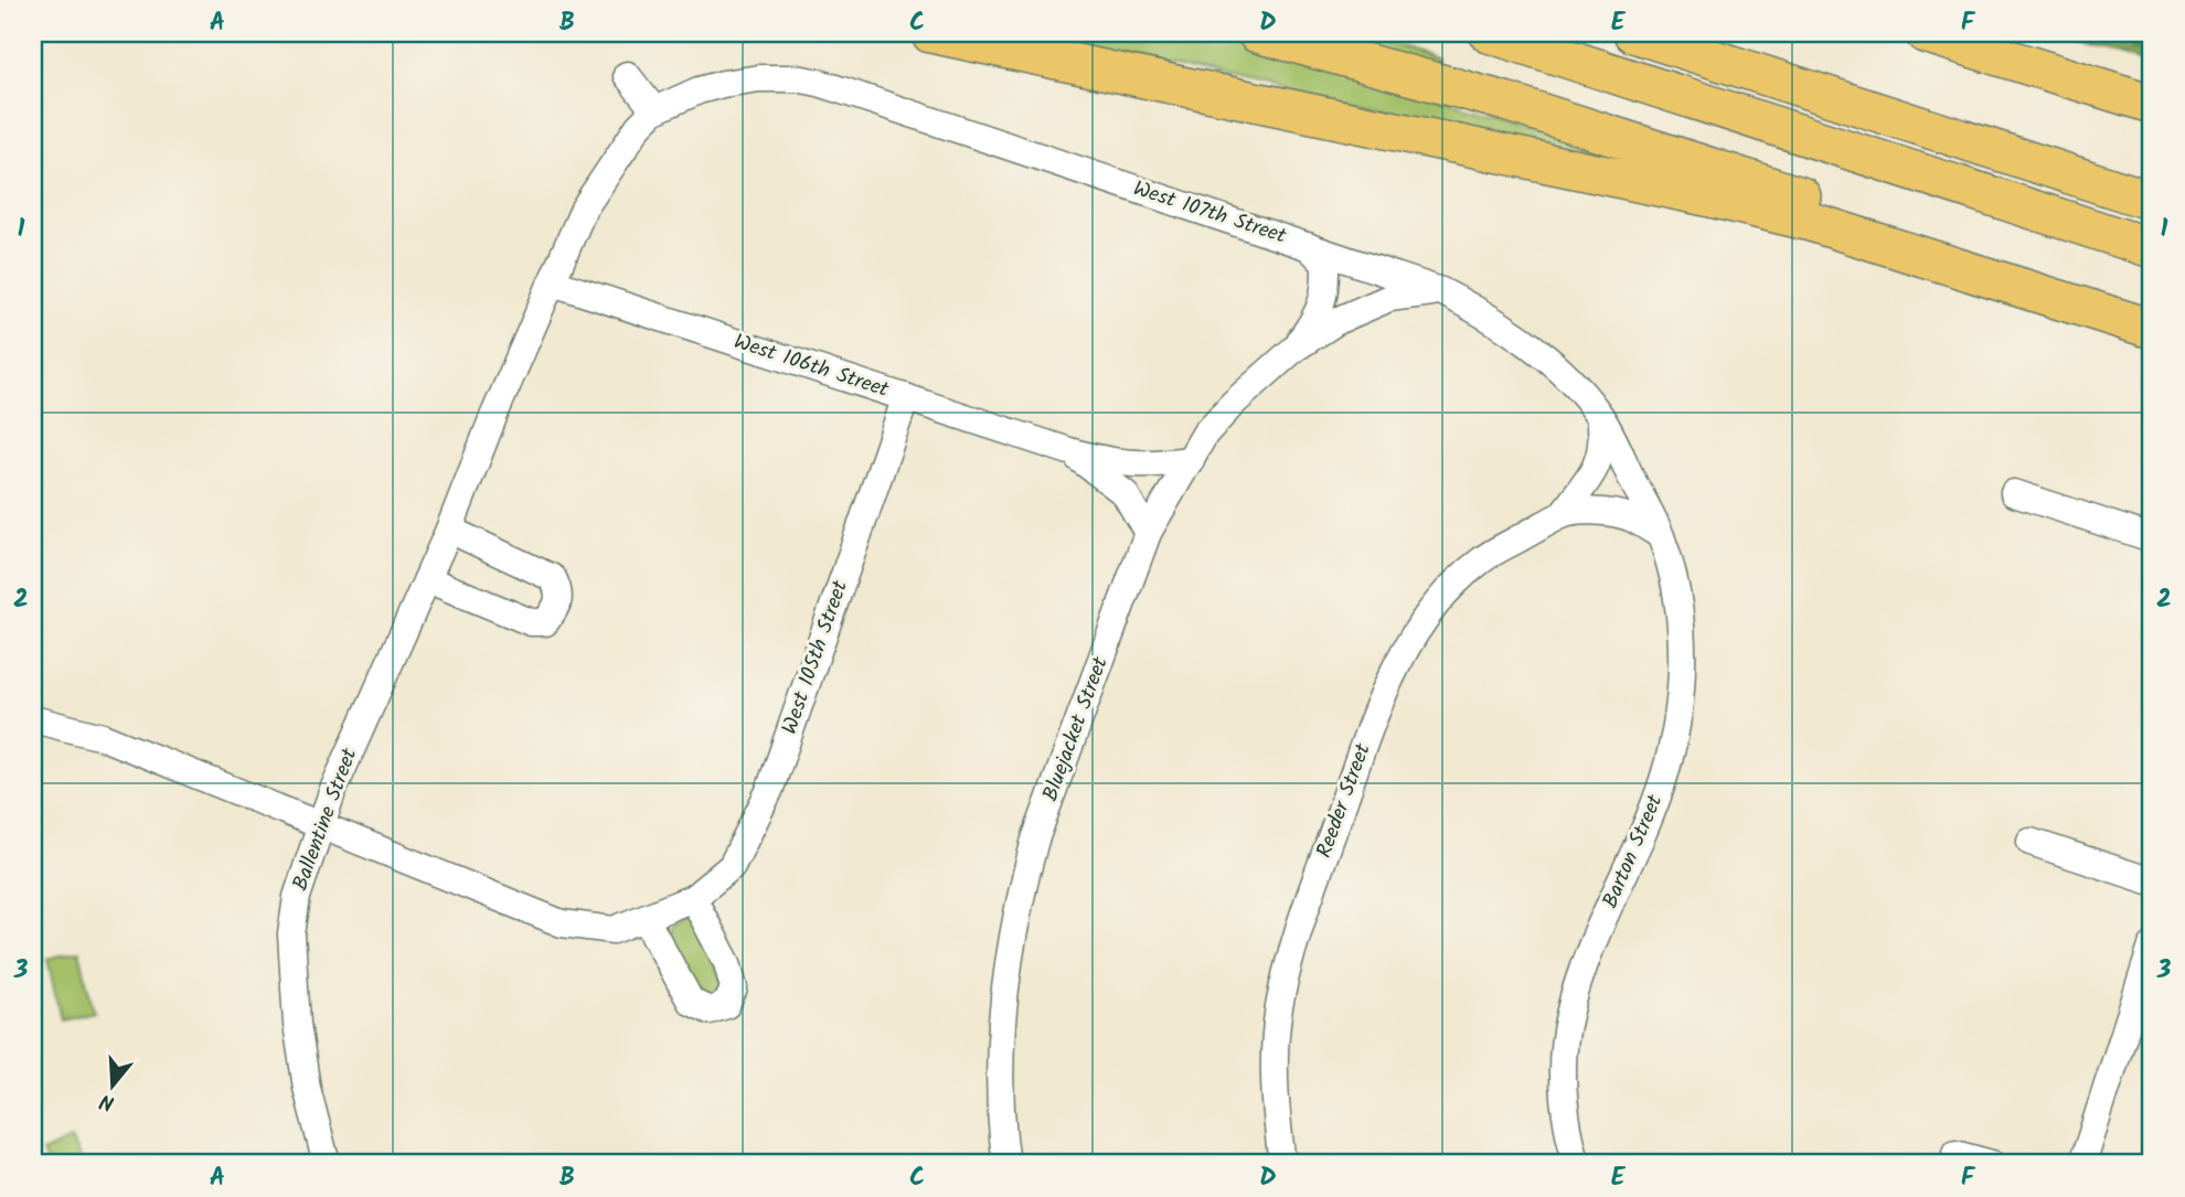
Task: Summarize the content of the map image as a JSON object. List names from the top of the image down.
{
  "streets": {
    "street": [
      "West 107th Street",
      "West 106th Street",
      "West 105th Street",
      "Bluejacket Street",
      "Reeder Street",
      "Ballentine Street",
      "Barton Street"
    ]
  },
  "crossings": [
    ["West 107th Street", "Bluejacket Street"],
    ["West 107th Street", "Reeder Street"],
    ["West 107th Street", "Ballentine Street"],
    ["West 107th Street", "Barton Street"],
    ["West 106th Street", "West 105th Street"],
    ["West 106th Street", "Bluejacket Street"],
    ["West 106th Street", "Ballentine Street"],
    ["West 105th Street", "Ballentine Street"],
    ["Reeder Street", "Barton Street"]
  ],
  "north": "bottom",
  "grid": {
    "columns": [
      "A",
      "B",
      "C",
      "D",
      "E",
      "F"
    ],
    "rows": ["1", "2", "3"]
  }
}
